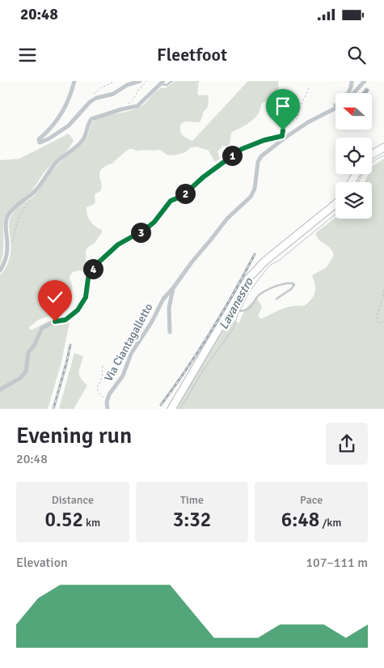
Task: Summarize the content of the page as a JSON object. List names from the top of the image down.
{
  "streets": {
    "street": ["Via Ciantagalletto"]
  },
  "water": ["Lavanestro"],
  "north": "left",
  "page": {
    "status": "20:48",
    "header": "Fleetfoot",
    "pins": [
      "1",
      "2",
      "3",
      "4"
    ],
    "heading": ["Evening run", "20:48"],
    "stats": [
      ["Distance", "0.52 km"],
      ["Time", "3:32"],
      ["Pace", "6:48 /km"]
    ],
    "chart": ["Elevation", "107–111 m"]
  }
}
